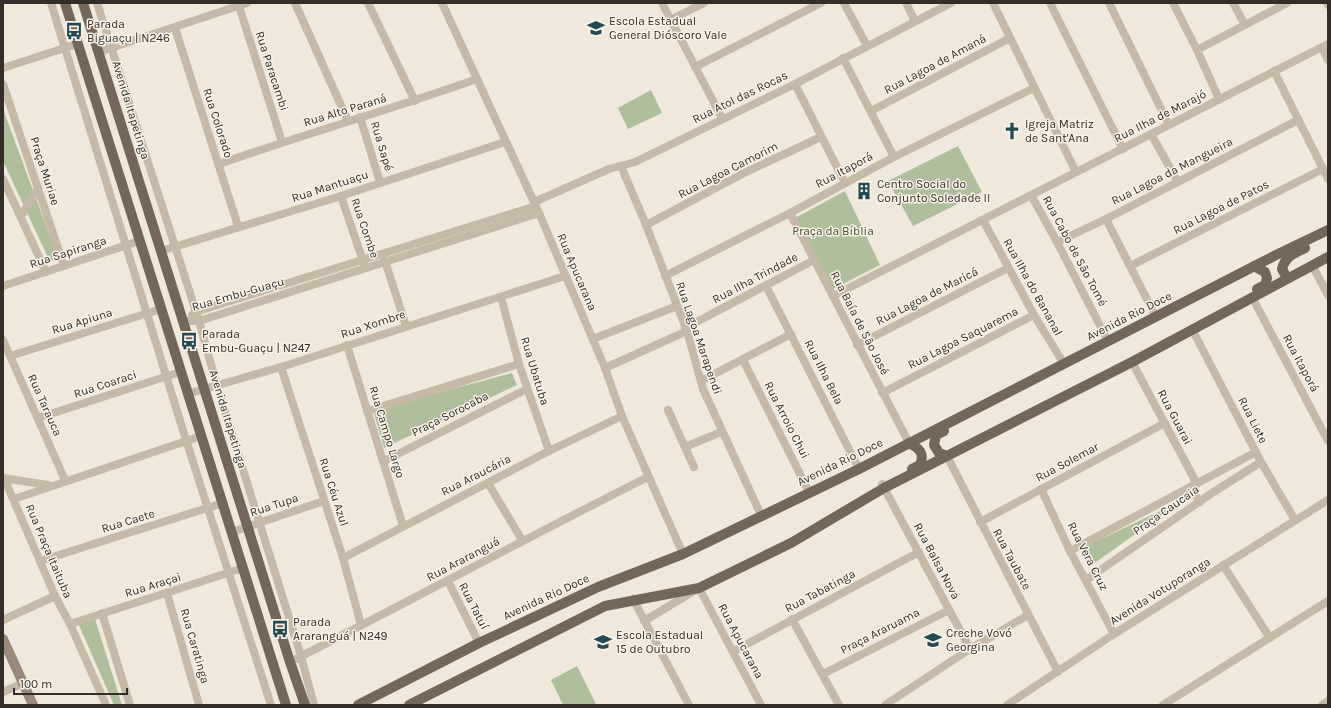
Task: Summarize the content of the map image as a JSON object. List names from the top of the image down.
{
  "streets": {
    "main road": ["Avenida Itapetinga", "Avenida Rio Doce"],
    "street": [
      "Rua Lagoa de Amaná",
      "Rua Paracambi",
      "Rua Atol das Rocas",
      "Rua Alto Paraná",
      "Rua Ilha de Marajó",
      "Rua Colorado",
      "Rua Sapé",
      "Rua Lagoa Camorim",
      "Rua Itaporá",
      "Praça Muriae",
      "Rua Lagoa da Mangueira",
      "Rua Mantuaçu",
      "Rua Lagoa de Patos",
      "Rua Combe",
      "Rua Cabo de São Tomé",
      "Rua Sapiranga",
      "Rua Apucarana",
      "Rua Ilha Trindade",
      "Rua Ilha do Bananal",
      "Rua Embu-Guaçu",
      "Rua Lagoa de Maricá",
      "Rua Apiuna",
      "Rua Baía de São José",
      "Rua Xombre",
      "Rua Lagoa Marapendi",
      "Rua Lagoa Saquarema",
      "Rua Ubatuba",
      "Rua Ilha Bela",
      "Rua Coaraci",
      "Rua Tarauca",
      "Praça Sorocaba",
      "Rua Guarai",
      "Rua Arroio Chui",
      "Rua Liete",
      "Rua Campo Largo",
      "Rua Solemar",
      "Rua Araucária",
      "Rua Céu Azul",
      "Rua Tupa",
      "Praça Caucaia",
      "Rua Caete",
      "Rua Praça Itaituba",
      "Rua Vera Cruz",
      "Rua Araranguá",
      "Rua Taubate",
      "Rua Balsa Nova",
      "Rua Araçai",
      "Rua Tabatinga",
      "Avenida Votuporanga",
      "Rua Tatuí",
      "Praça Araruama",
      "Rua Caratinga"
    ]
  },
  "crossings": [
    ["Rua Paracambi", "Rua Alto Paraná"],
    ["Rua Atol das Rocas", "Rua Apucarana"],
    ["Rua Atol das Rocas", "Rua Embu-Guaçu"],
    ["Rua Atol das Rocas", "Rua Lagoa Marapendi"],
    ["Avenida Itapetinga", "Rua Mantuaçu"],
    ["Avenida Itapetinga", "Rua Embu-Guaçu"],
    ["Avenida Itapetinga", "Rua Xombre"],
    ["Avenida Itapetinga", "Rua Tupa"],
    ["Avenida Itapetinga", "Rua Araranguá"],
    ["Rua Alto Paraná", "Rua Colorado"],
    ["Rua Alto Paraná", "Rua Sapé"],
    ["Rua Alto Paraná", "Rua Apucarana"],
    ["Rua Ilha de Marajó", "Rua Cabo de São Tomé"],
    ["Rua Ilha de Marajó", "Rua Ilha do Bananal"],
    ["Rua Ilha de Marajó", "Rua Baía de São José"],
    ["Rua Colorado", "Rua Mantuaçu"],
    ["Rua Sapé", "Rua Mantuaçu"],
    ["Rua Lagoa Camorim", "Rua Lagoa Marapendi"],
    ["Rua Itaporá", "Rua Baía de São José"],
    ["Rua Itaporá", "Rua Lagoa Marapendi"],
    ["Praça Muriae", "Rua Sapiranga"],
    ["Rua Lagoa da Mangueira", "Rua Cabo de São Tomé"],
    ["Rua Mantuaçu", "Rua Combe"],
    ["Rua Mantuaçu", "Rua Apucarana"],
    ["Rua Combe", "Rua Embu-Guaçu"],
    ["Rua Cabo de São Tomé", "Avenida Rio Doce"],
    ["Rua Apucarana", "Rua Ilha Trindade"],
    ["Rua Apucarana", "Rua Embu-Guaçu"],
    ["Rua Apucarana", "Avenida Rio Doce"],
    ["Rua Apucarana", "Rua Xombre"],
    ["Rua Apucarana", "Rua Araucária"],
    ["Rua Apucarana", "Rua Araranguá"],
    ["Rua Apucarana", "Rua Tabatinga"],
    ["Rua Ilha Trindade", "Rua Baía de São José"],
    ["Rua Ilha Trindade", "Rua Lagoa Marapendi"],
    ["Rua Ilha Trindade", "Rua Ilha Bela"],
    ["Rua Ilha do Bananal", "Rua Lagoa de Maricá"],
    ["Rua Ilha do Bananal", "Avenida Rio Doce"],
    ["Rua Ilha do Bananal", "Rua Lagoa Saquarema"],
    ["Rua Lagoa de Maricá", "Rua Baía de São José"],
    ["Avenida Rio Doce", "Rua Baía de São José"],
    ["Avenida Rio Doce", "Rua Lagoa Marapendi"],
    ["Avenida Rio Doce", "Rua Ilha Bela"],
    ["Avenida Rio Doce", "Rua Arroio Chui"],
    ["Avenida Rio Doce", "Rua Tatuí"],
    ["Rua Apiuna", "Rua Tarauca"],
    ["Rua Baía de São José", "Rua Lagoa Saquarema"],
    ["Rua Xombre", "Rua Ubatuba"],
    ["Rua Xombre", "Rua Campo Largo"],
    ["Rua Xombre", "Rua Céu Azul"],
    ["Rua Ubatuba", "Praça Sorocaba"],
    ["Rua Ubatuba", "Rua Araucária"],
    ["Rua Coaraci", "Rua Tarauca"],
    ["Rua Tarauca", "Rua Praça Itaituba"],
    ["Praça Sorocaba", "Rua Campo Largo"],
    ["Rua Guarai", "Rua Solemar"],
    ["Rua Guarai", "Praça Caucaia"],
    ["Rua Liete", "Praça Caucaia"],
    ["Rua Liete", "Avenida Votuporanga"],
    ["Rua Campo Largo", "Rua Araucária"],
    ["Rua Solemar", "Rua Vera Cruz"],
    ["Rua Solemar", "Rua Taubate"],
    ["Rua Araucária", "Rua Céu Azul"],
    ["Rua Céu Azul", "Rua Tupa"],
    ["Rua Céu Azul", "Rua Araranguá"],
    ["Praça Caucaia", "Rua Vera Cruz"],
    ["Rua Caete", "Rua Praça Itaituba"],
    ["Rua Praça Itaituba", "Rua Araçai"],
    ["Rua Vera Cruz", "Avenida Votuporanga"],
    ["Rua Araranguá", "Rua Tatuí"],
    ["Rua Taubate", "Avenida Votuporanga"],
    ["Rua Balsa Nova", "Rua Tabatinga"],
    ["Rua Balsa Nova", "Praça Araruama"],
    ["Rua Araçai", "Rua Caratinga"]
  ],
  "parks": ["Praça da Bíblia"],
  "places": {
    "school or university": ["Escola Estadual General Dióscoro Vale", "Creche Vovó Georgina", "Escola Estadual 15 de Outubro"],
    "bus stop": ["Parada Biguaçu | N246", "Parada Embu-Guaçu | N247", "Parada Araranguá | N249"],
    "church": ["Igreja Matriz de Sant'Ana"],
    "building": ["Centro Social do Conjunto Soledade II"]
  },
  "scale_bar": "100 m"
}
